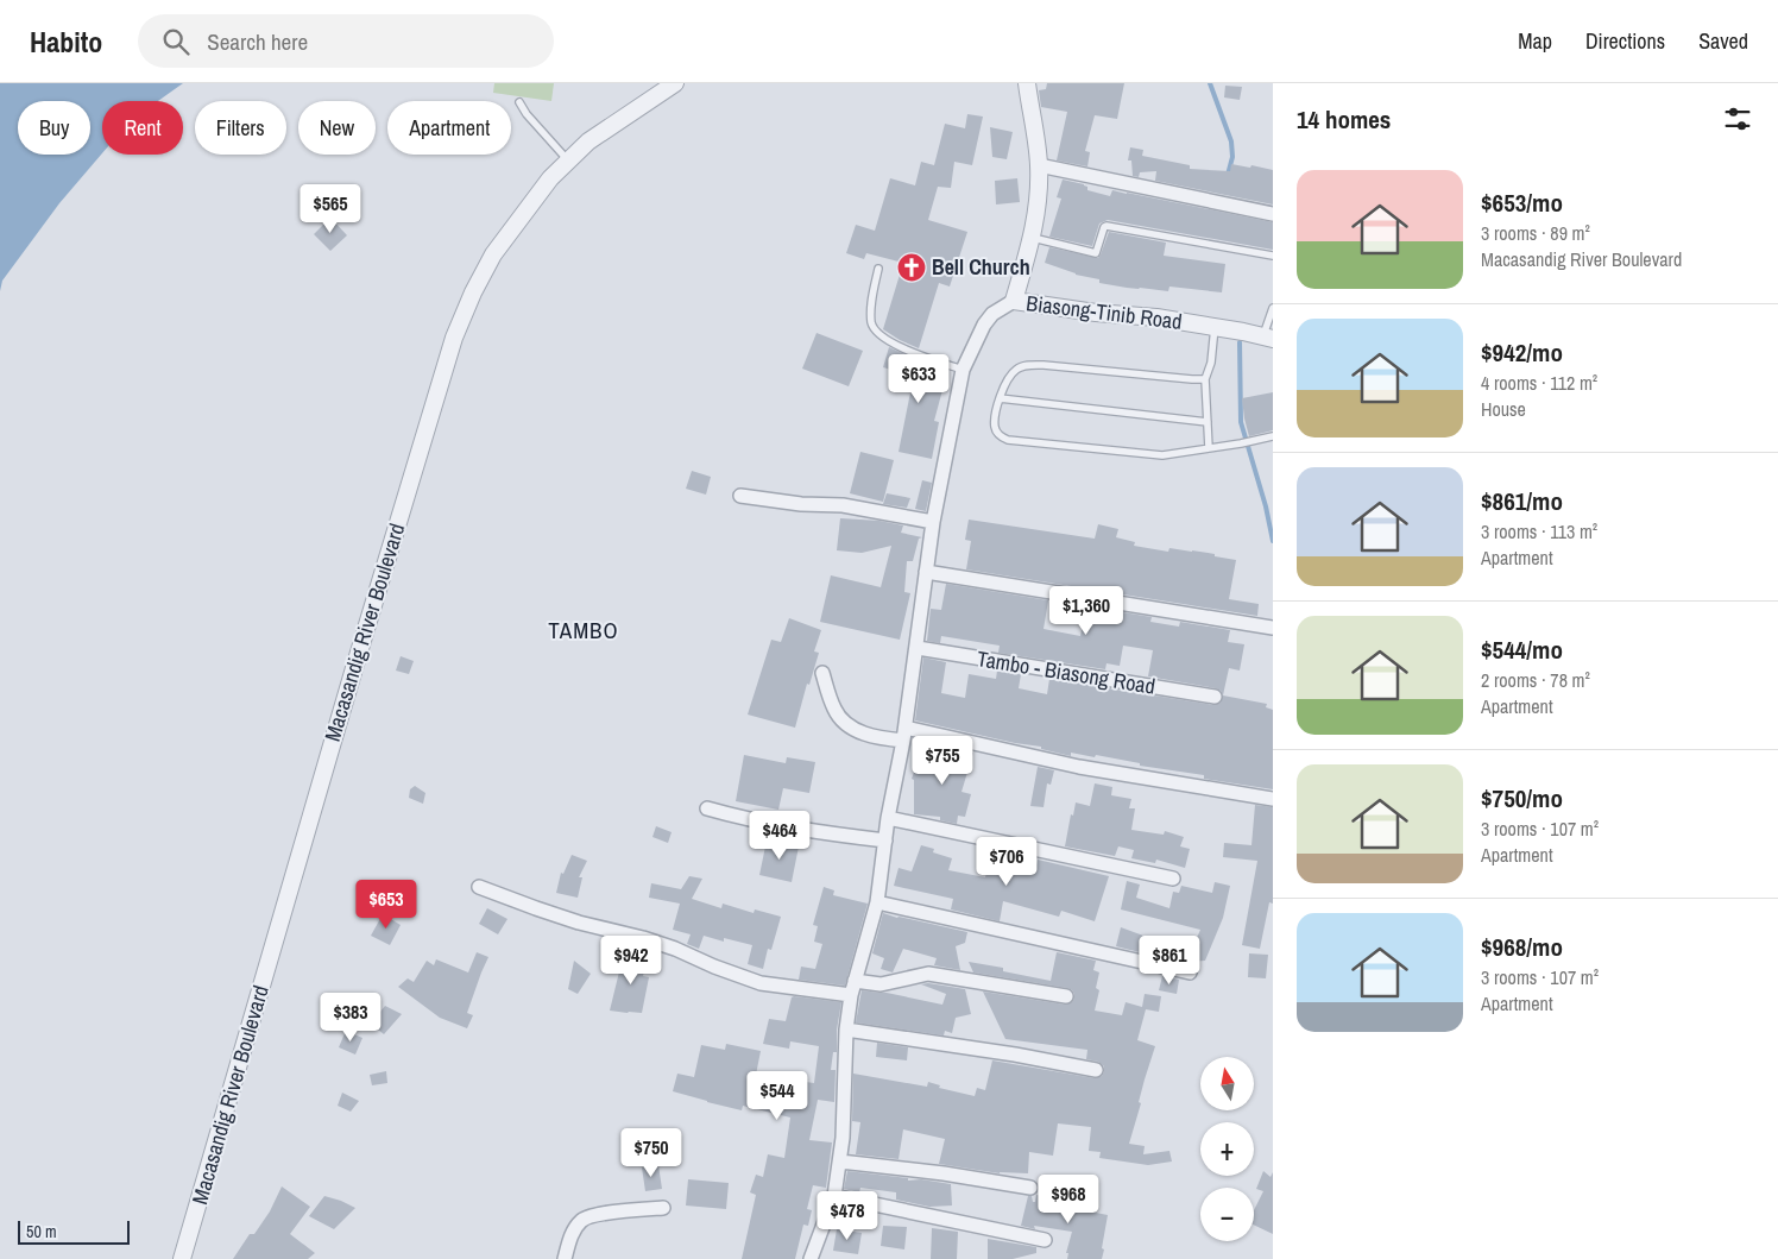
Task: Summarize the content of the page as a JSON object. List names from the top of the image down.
{
  "streets": {
    "street": ["Biasong-Tinib Road", "Macasandig River Boulevard", "Tambo - Biasong Road"]
  },
  "districts": ["TAMBO"],
  "places": {
    "church": ["Bell Church"]
  },
  "scale_bar": "50 m",
  "north": "top",
  "page": {
    "header": "Habito",
    "search": "Search here",
    "nav": ["Map", "Directions", "Saved"],
    "heading": "14 homes",
    "chip": [
      "Buy",
      "Rent",
      "Filters",
      "New",
      "Apartment"
    ],
    "list": [
      {
        "name": "$653/mo",
        "note": "3 rooms · 89 m² · Macasandig River Boulevard"
      },
      {
        "name": "$942/mo",
        "note": "4 rooms · 112 m² · House"
      },
      {
        "name": "$861/mo",
        "note": "3 rooms · 113 m² · Apartment"
      },
      {
        "name": "$544/mo",
        "note": "2 rooms · 78 m² · Apartment"
      },
      {
        "name": "$750/mo",
        "note": "3 rooms · 107 m² · Apartment"
      },
      {
        "name": "$968/mo",
        "note": "3 rooms · 107 m² · Apartment"
      }
    ],
    "price": [
      "$565",
      "$633",
      "$1,360",
      "$755",
      "$464",
      "$706",
      "$653",
      "$942",
      "$861",
      "$383",
      "$544",
      "$750",
      "$968",
      "$478"
    ],
    "map_buttons": ["+", "−"],
    "scale": "50 m"
  }
}
